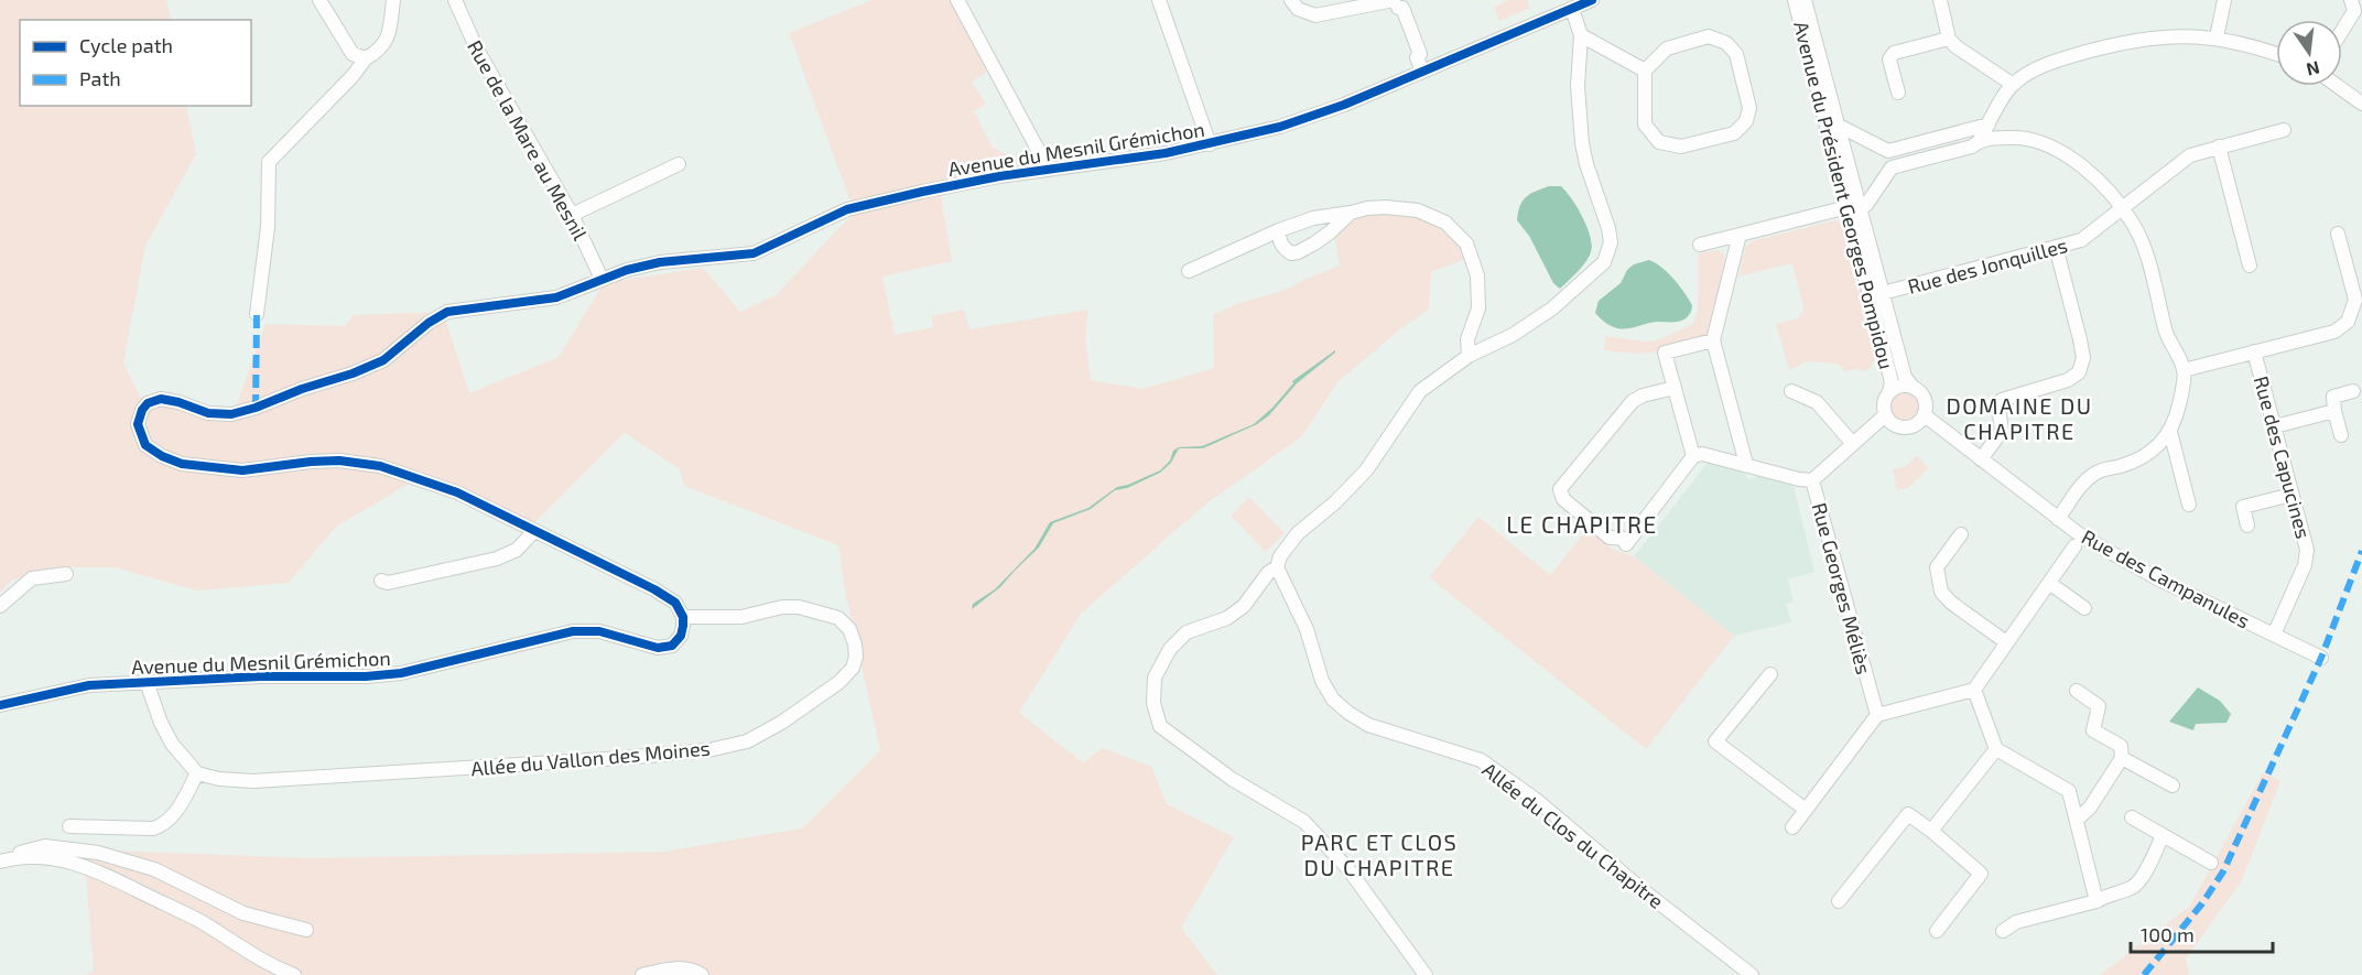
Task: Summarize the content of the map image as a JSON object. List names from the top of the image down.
{
  "streets": {
    "street": [
      "Rue de la Mare au Mesnil",
      "Avenue du Mesnil Grémichon",
      "Avenue du Président Georges Pompidou",
      "Rue des Jonquilles",
      "Rue des Capucines",
      "Rue des Campanules",
      "Rue Georges Méliès",
      "Allée du Vallon des Moines",
      "Allée du Clos du Chapitre"
    ]
  },
  "crossings": [
    ["Rue de la Mare au Mesnil", "Avenue du Mesnil Grémichon"],
    ["Avenue du Mesnil Grémichon", "Allée du Vallon des Moines"],
    ["Avenue du Président Georges Pompidou", "Rue des Jonquilles"],
    ["Avenue du Président Georges Pompidou", "Rue des Campanules"],
    ["Avenue du Président Georges Pompidou", "Rue Georges Méliès"],
    ["Rue des Capucines", "Rue des Campanules"],
    ["Rue des Campanules", "Rue Georges Méliès"]
  ],
  "districts": ["DOMAINE DU CHAPITRE", "LE CHAPITRE", "PARC ET CLOS DU CHAPITRE"],
  "legend": ["Cycle path", "Path"],
  "scale_bar": "100 m",
  "north": "bottom"
}
